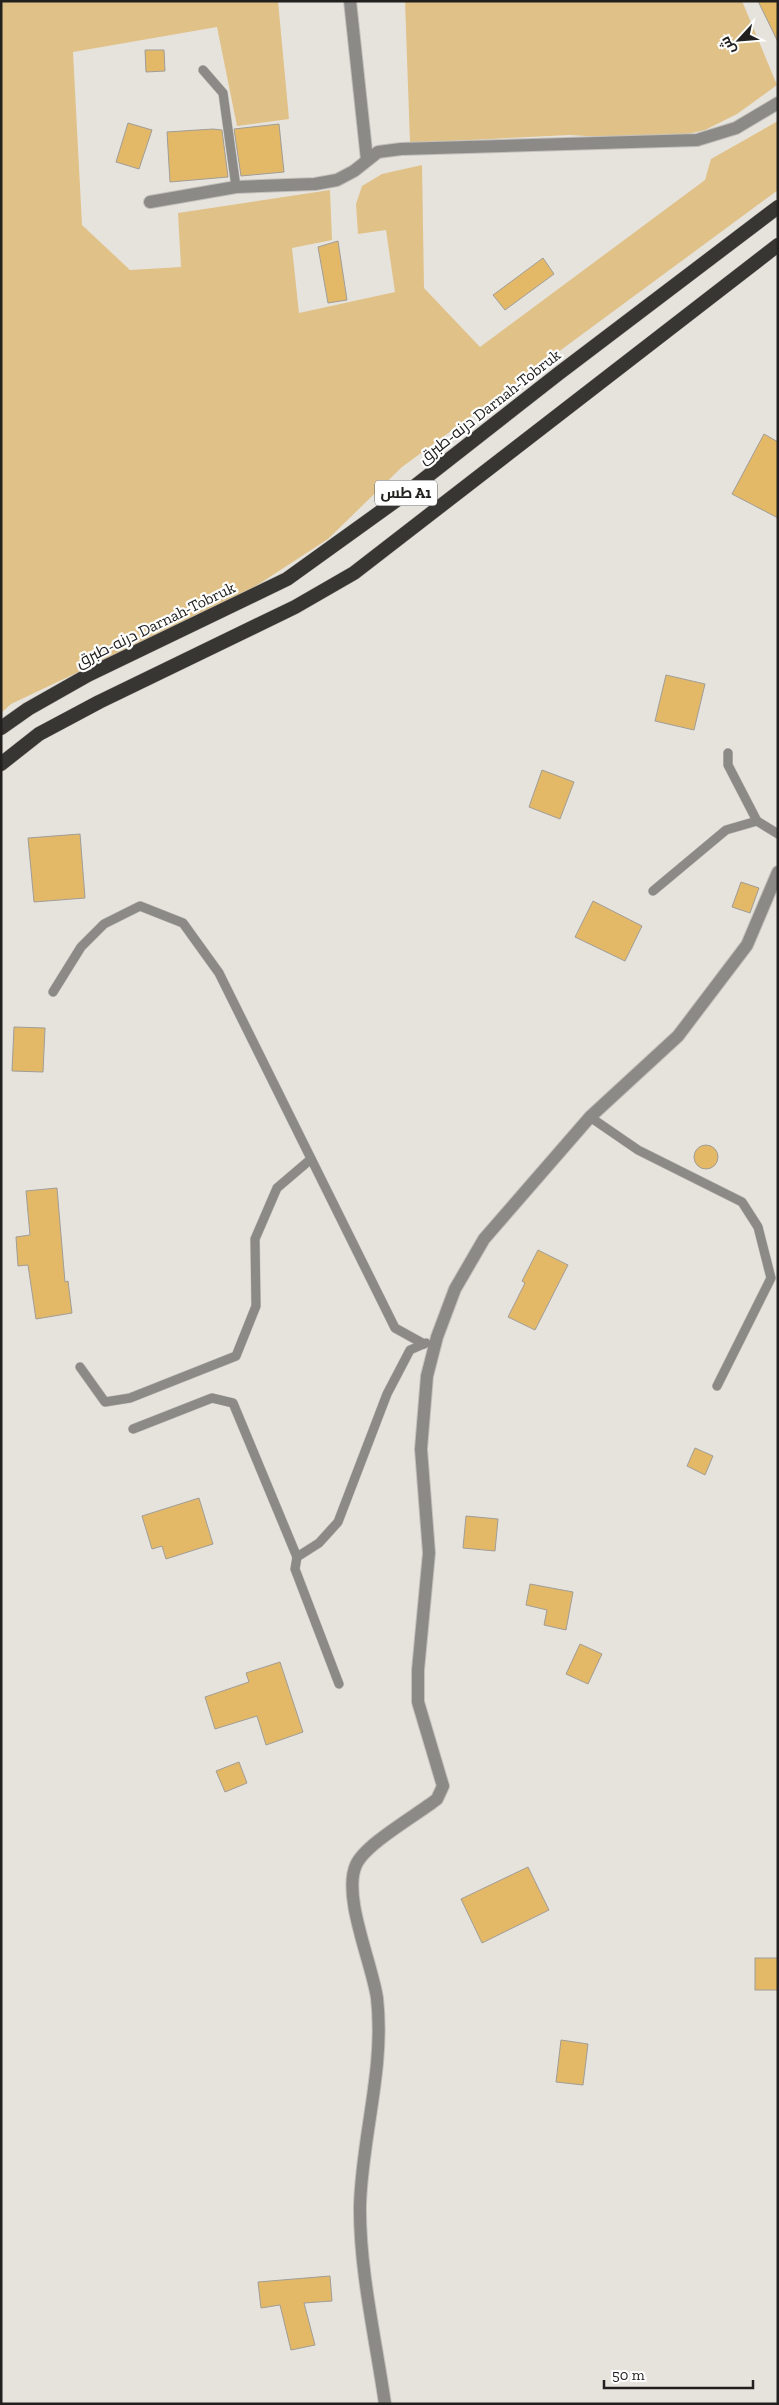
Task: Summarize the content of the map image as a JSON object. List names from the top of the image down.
{
  "streets": {
    "highway": ["درنه-طبرق Darnah-Tobruk", "طس A1"]
  },
  "scale_bar": "50 m",
  "north": "bottom left"
}
